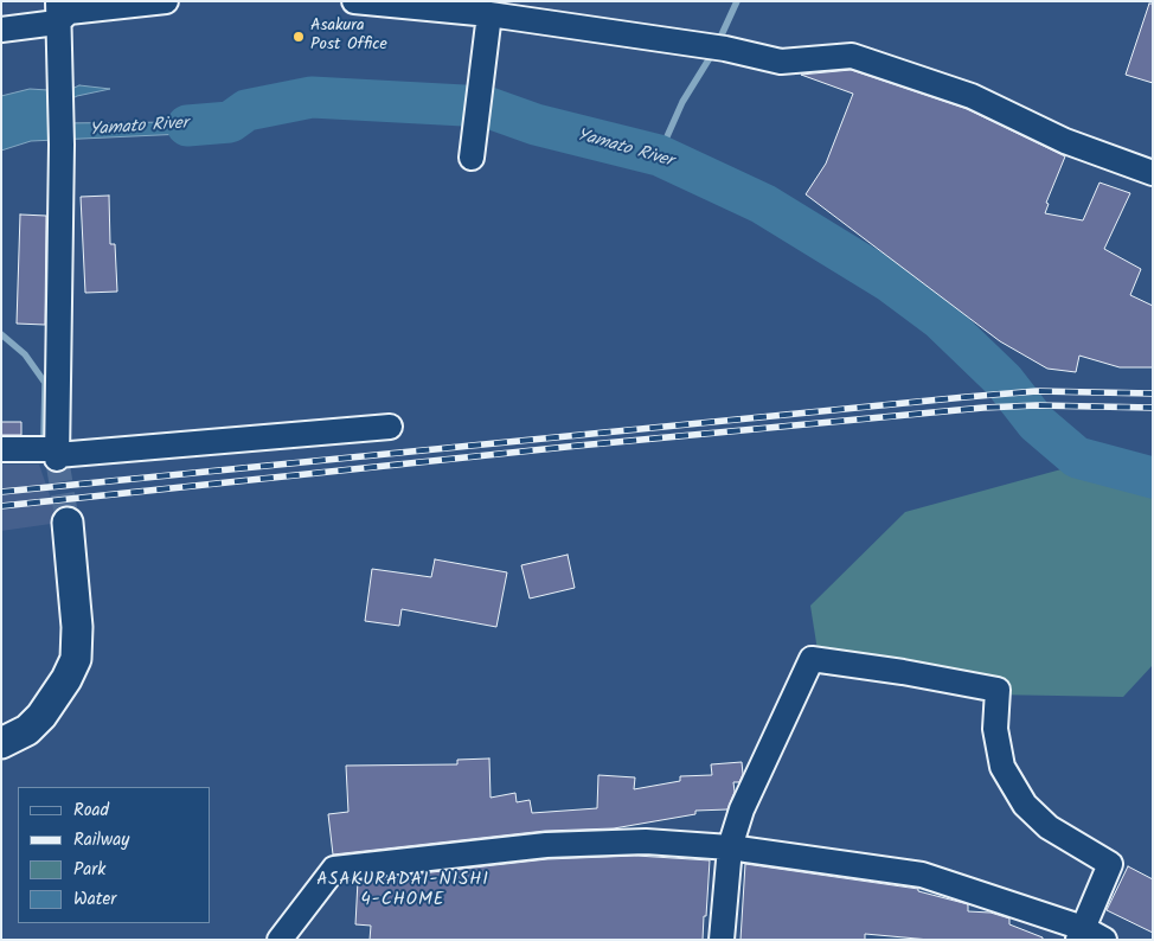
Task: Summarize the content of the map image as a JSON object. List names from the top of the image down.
{
  "districts": ["ASAKURADAI-NISHI 4-CHOME"],
  "water": ["Yamato River"],
  "places": ["Asakura Post Office"],
  "legend": [
    "Road",
    "Railway",
    "Park",
    "Water"
  ]
}
